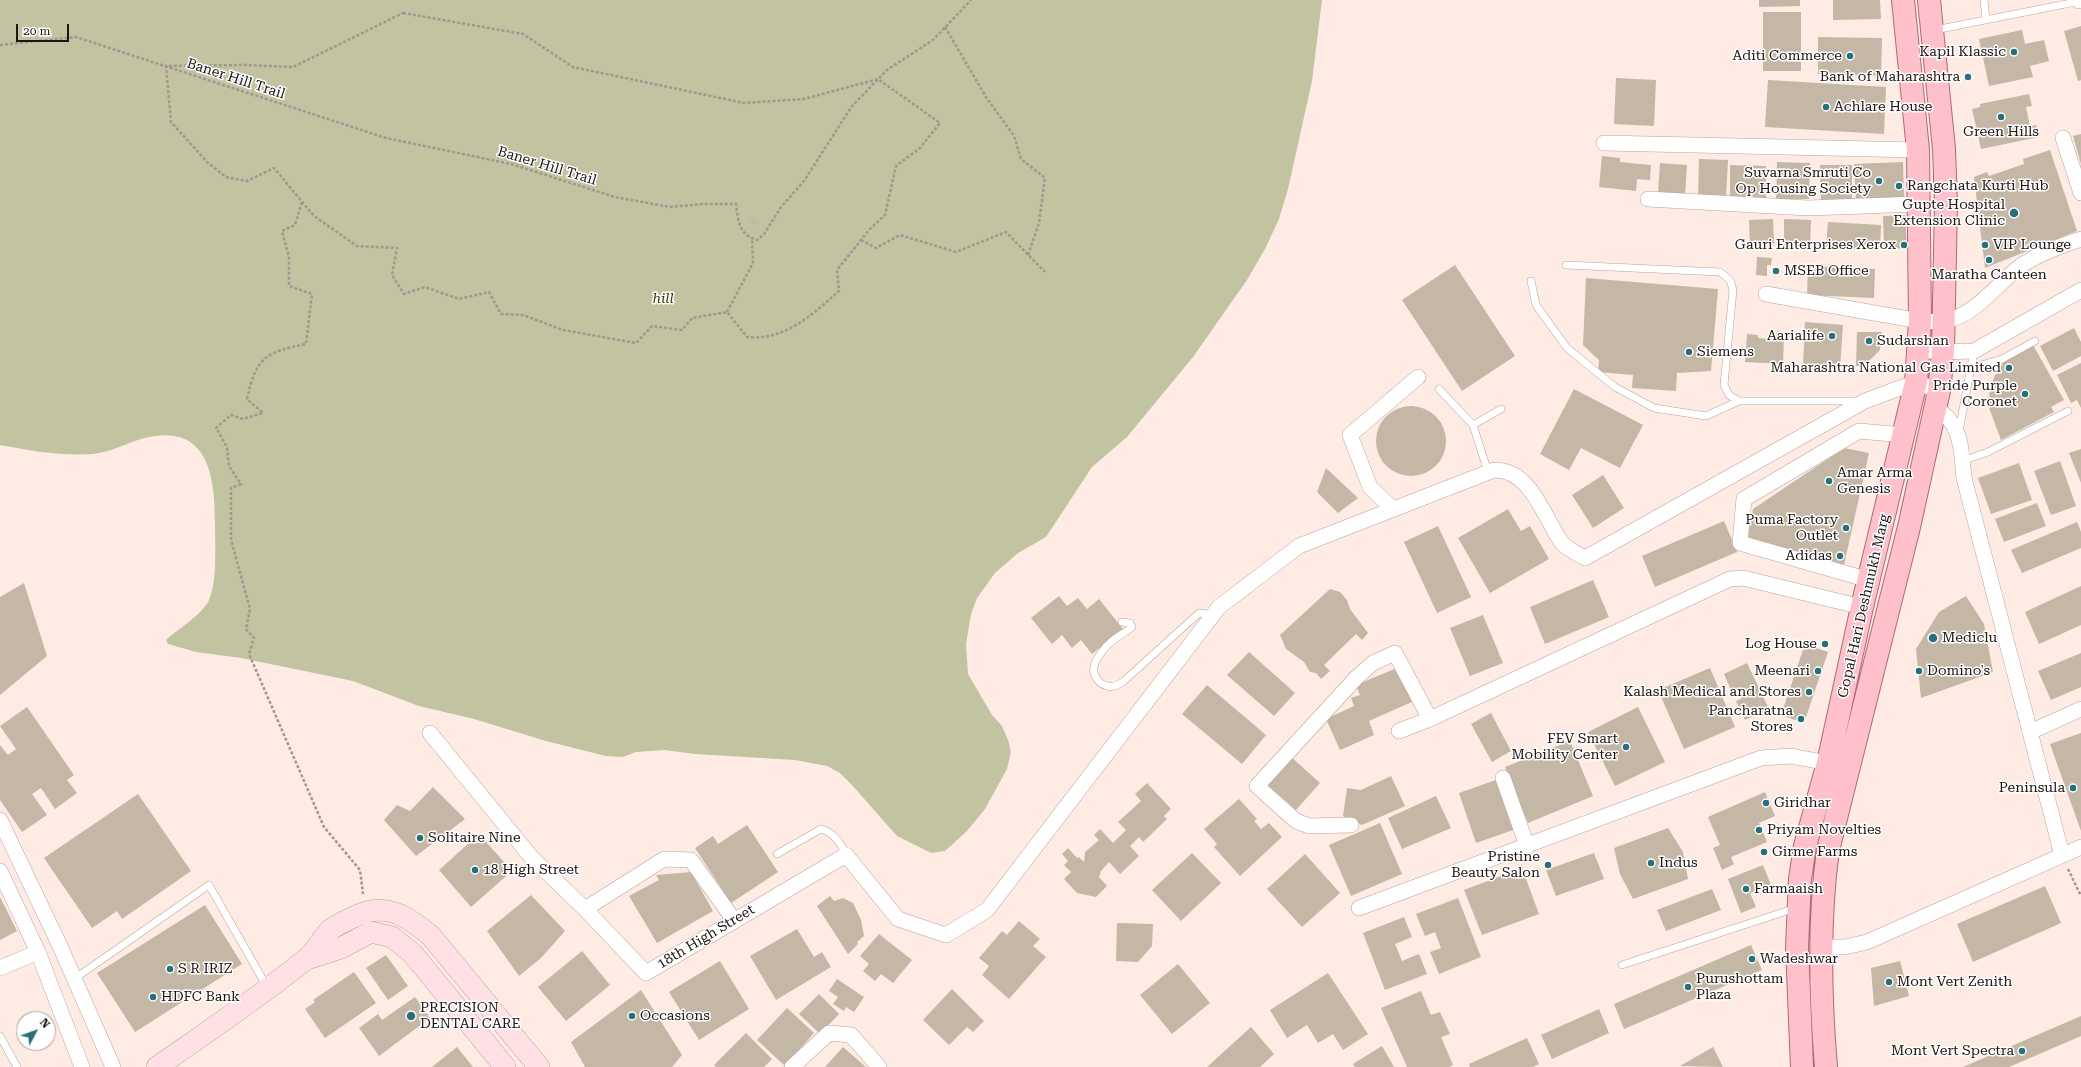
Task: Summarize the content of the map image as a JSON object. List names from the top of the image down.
{
  "streets": {
    "main road": ["Gopal Hari Deshmukh Marg"],
    "street": ["18th High Street"],
    "path": ["Baner Hill Trail"]
  },
  "parks": ["hill"],
  "places": [
    "Kapil Klassic",
    "Aditi Commerce",
    "Bank of Maharashtra",
    "Achlare House",
    "Green Hills",
    "Suvarna Smruti Co Op Housing Society",
    "Rangchata Kurti Hub",
    "Gupte Hospital Extension Clinic",
    "Gauri Enterprises Xerox",
    "VIP Lounge",
    "Maratha Canteen",
    "MSEB Office",
    "Aarialife",
    "Sudarshan",
    "Siemens",
    "Maharashtra National Gas Limited",
    "Pride Purple Coronet",
    "Amar Arma Genesis",
    "Puma Factory Outlet",
    "Adidas",
    "Mediclu",
    "Log House",
    "Meenari",
    "Domino's",
    "Kalash Medical and Stores",
    "Pancharatna Stores",
    "FEV Smart Mobility Center",
    "Peninsula",
    "Giridhar",
    "Priyam Novelties",
    "Solitaire Nine",
    "Girme Farms",
    "Indus",
    "Pristine Beauty Salon",
    "18 High Street",
    "Farmaaish",
    "Wadeshwar",
    "S R IRIZ",
    "Mont Vert Zenith",
    "Purushottam Plaza",
    "HDFC Bank",
    "PRECISION DENTAL CARE",
    "Occasions",
    "Mont Vert Spectra"
  ],
  "scale_bar": "20 m",
  "north": "top right"
}
